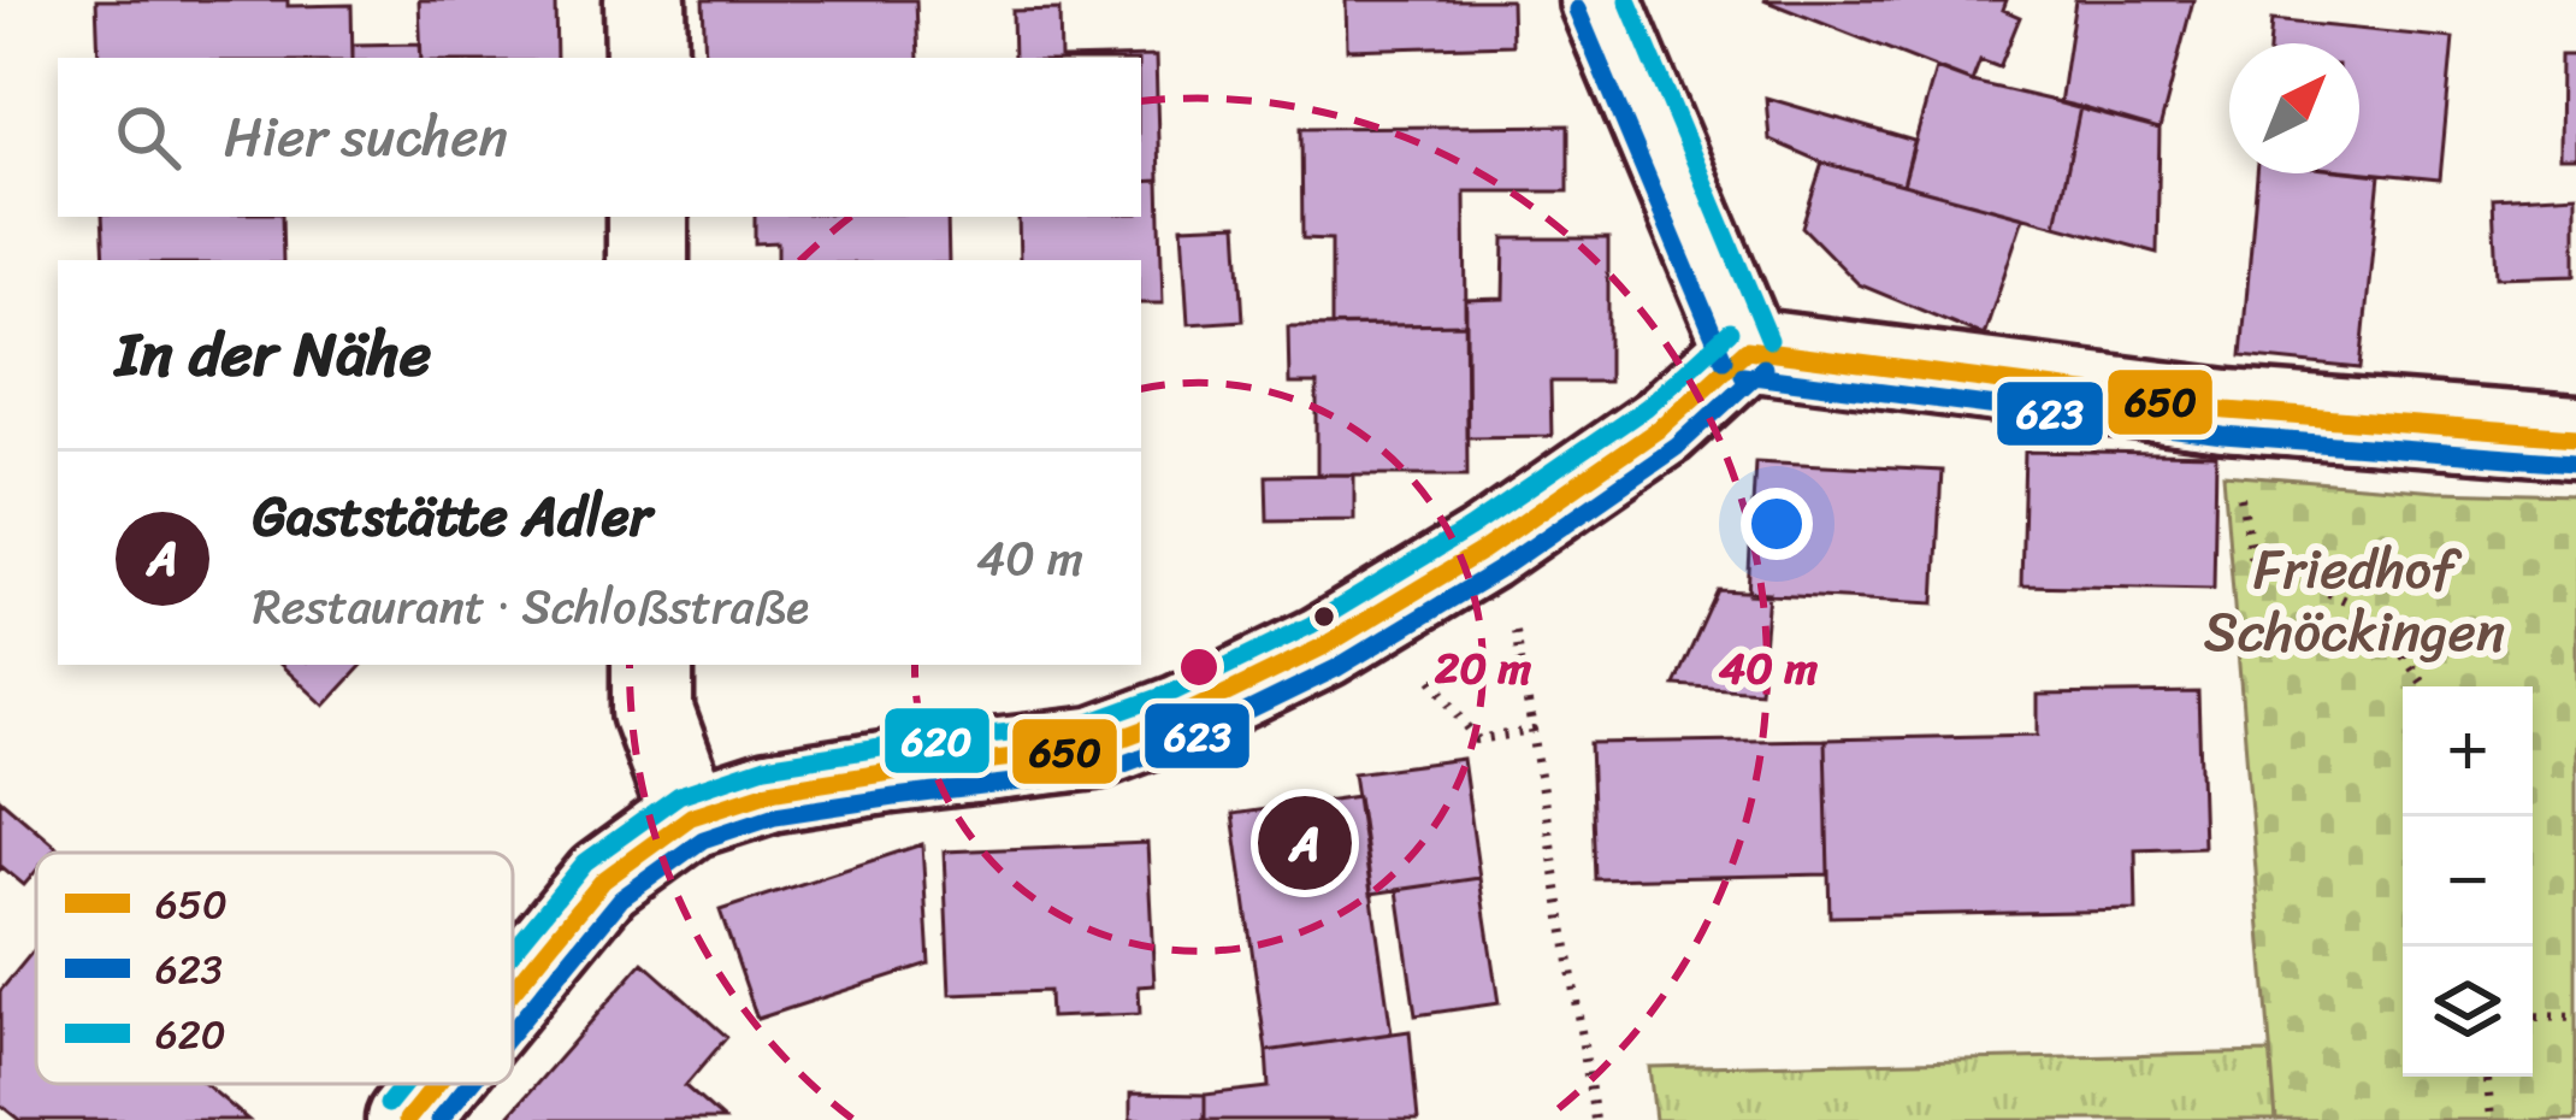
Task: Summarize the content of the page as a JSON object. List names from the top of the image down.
{
  "parks": ["Friedhof Schöckingen"],
  "lines": ["transit line 620", "transit line 623", "transit line 650"],
  "legend": ["650", "623", "620"],
  "north": "top right",
  "page": {
    "search": "Hier suchen",
    "heading": "In der Nähe",
    "list": [
      {
        "mark": "A",
        "name": "Gaststätte Adler",
        "note": "Restaurant · Schloßstraße",
        "value": "40 m"
      }
    ],
    "map_buttons": ["+", "−"],
    "pins": "A"
  },
  "rings": ["20 m", "40 m"]
}
